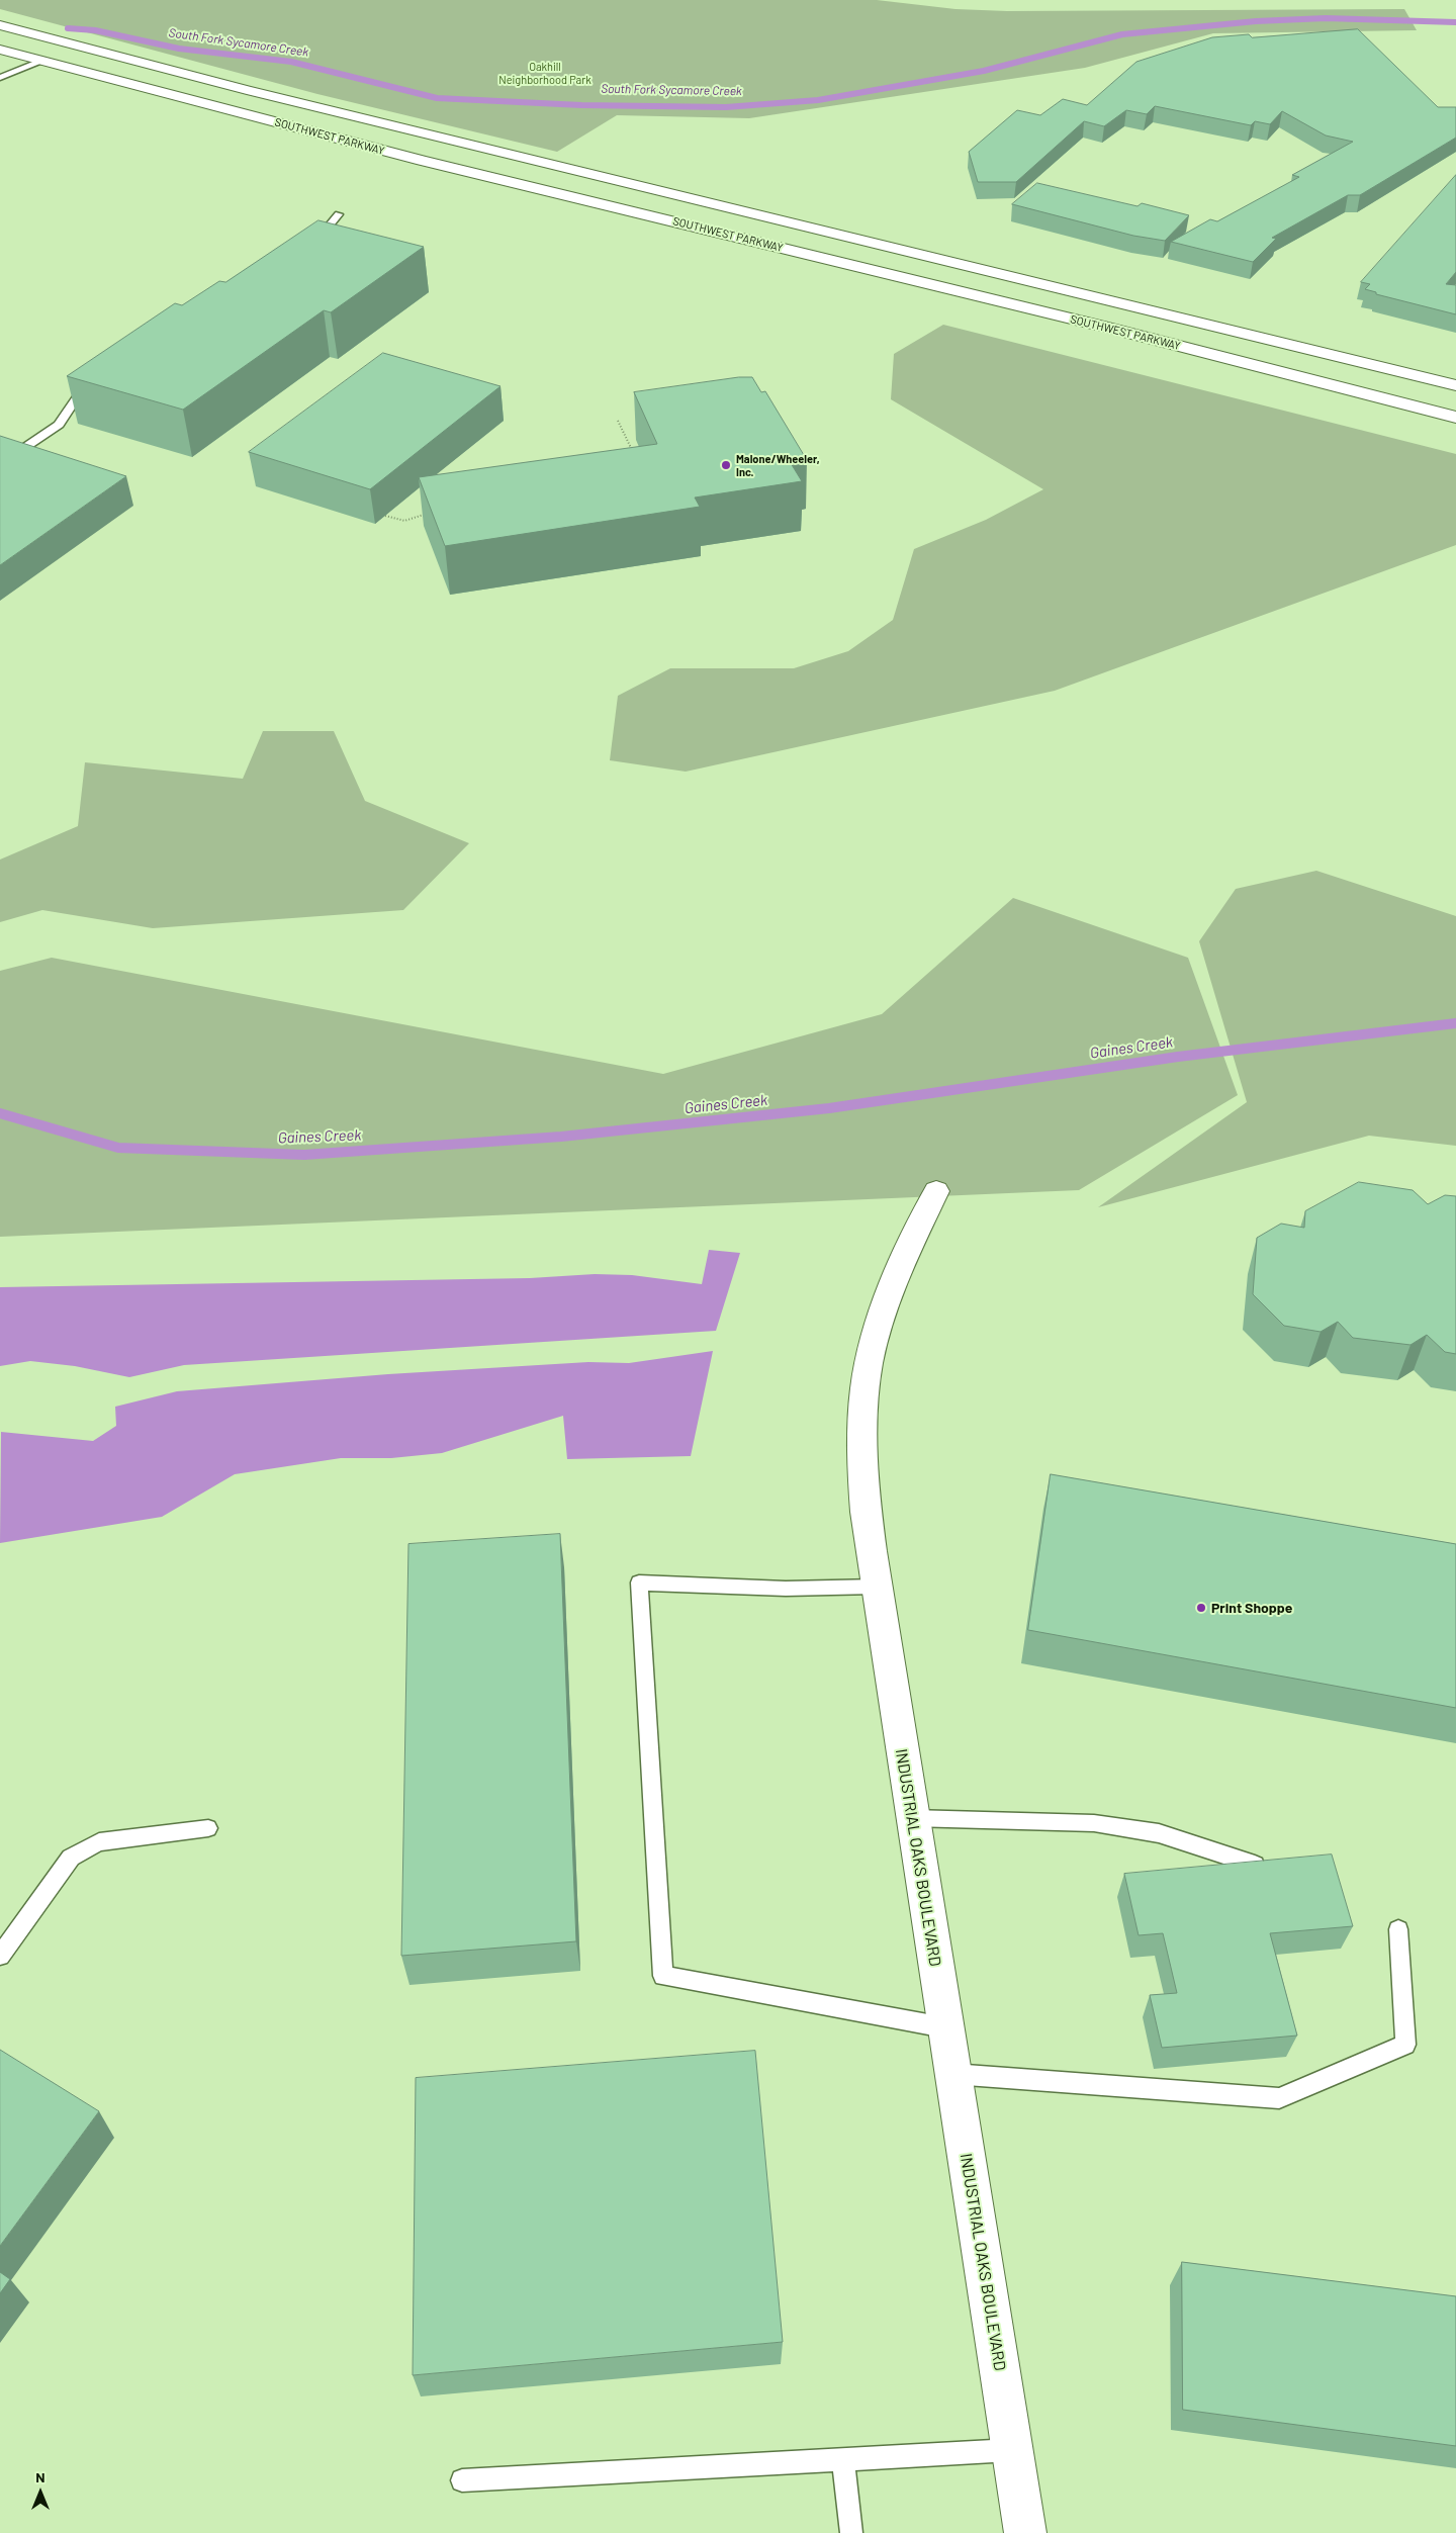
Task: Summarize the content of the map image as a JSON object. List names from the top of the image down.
{
  "streets": {
    "main road": ["SOUTHWEST PARKWAY", "INDUSTRIAL OAKS BOULEVARD"]
  },
  "water": ["South Fork Sycamore Creek", "Gaines Creek"],
  "parks": ["Oakhill Neighborhood Park"],
  "places": ["Malone/Wheeler, Inc.", "Print Shoppe"],
  "north": "top"
}
